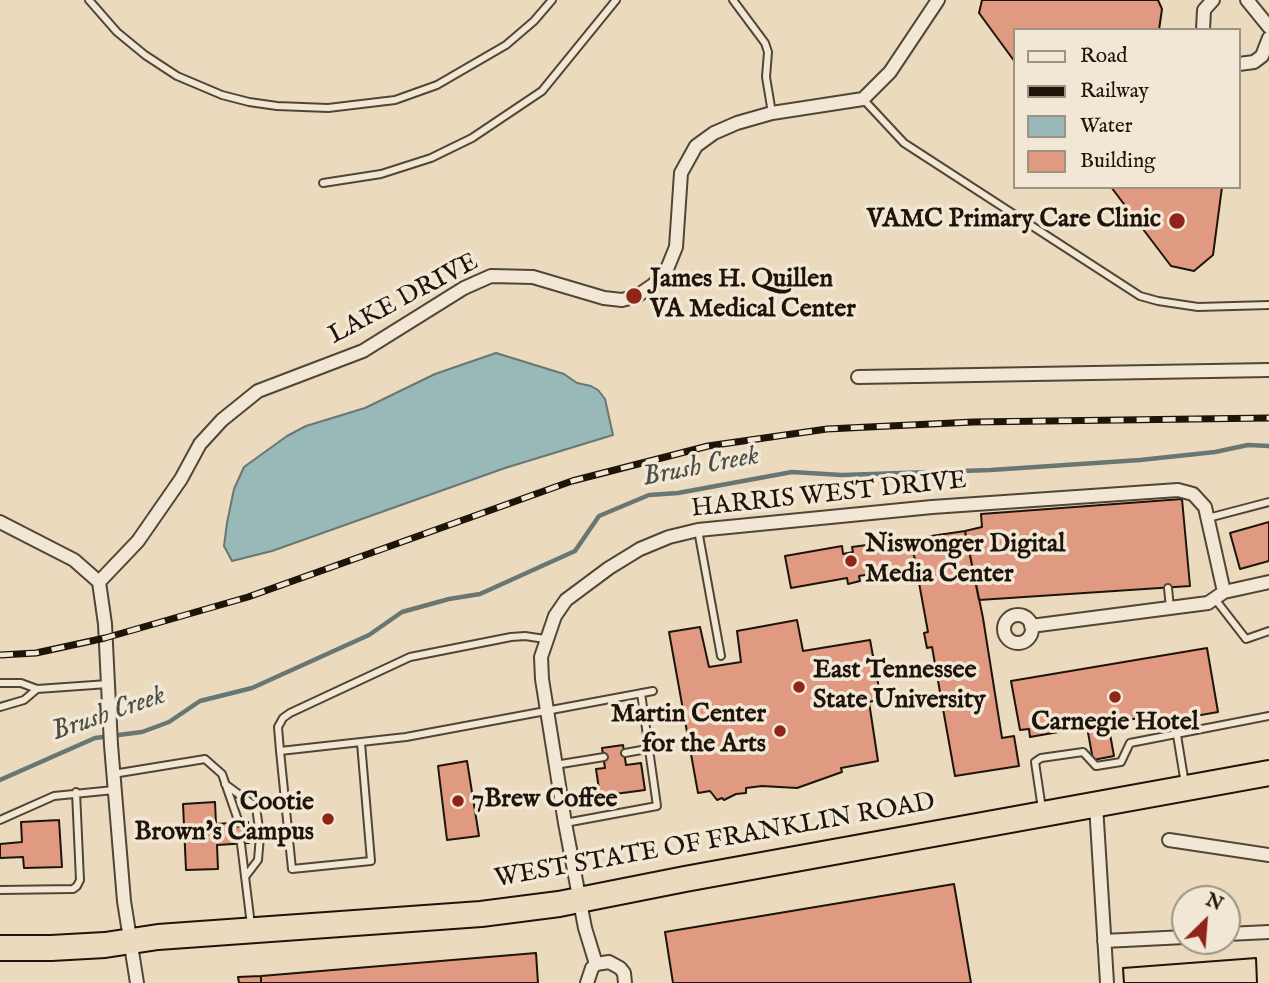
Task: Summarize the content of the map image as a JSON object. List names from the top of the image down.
{
  "streets": {
    "highway": ["WEST STATE OF FRANKLIN ROAD"],
    "street": ["LAKE DRIVE", "HARRIS WEST DRIVE"]
  },
  "crossings": [
    ["HARRIS WEST DRIVE", "WEST STATE OF FRANKLIN ROAD"]
  ],
  "water": ["Brush Creek"],
  "places": [
    "VAMC Primary Care Clinic",
    "James H. Quillen VA Medical Center",
    "Niswonger Digital Media Center",
    "East Tennessee State University",
    "Carnegie Hotel",
    "Martin Center for the Arts",
    "7Brew Coffee",
    "Cootie Brown's Campus"
  ],
  "legend": [
    "Road",
    "Railway",
    "Water",
    "Building"
  ],
  "north": "top right"
}
